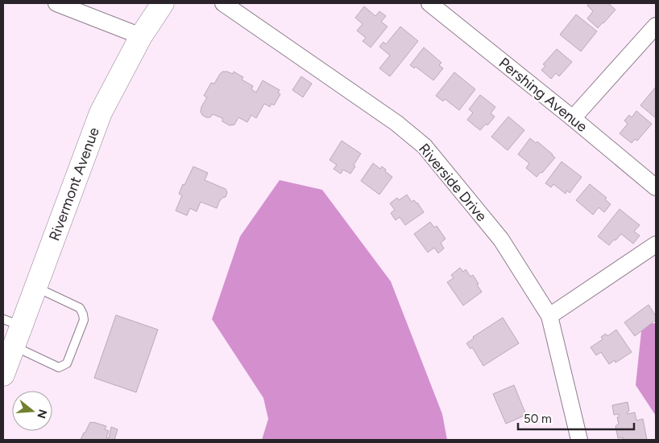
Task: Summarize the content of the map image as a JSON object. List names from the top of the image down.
{
  "streets": {
    "main road": ["Rivermont Avenue"],
    "street": ["Pershing Avenue", "Riverside Drive"]
  },
  "scale_bar": "50 m",
  "north": "right"
}
